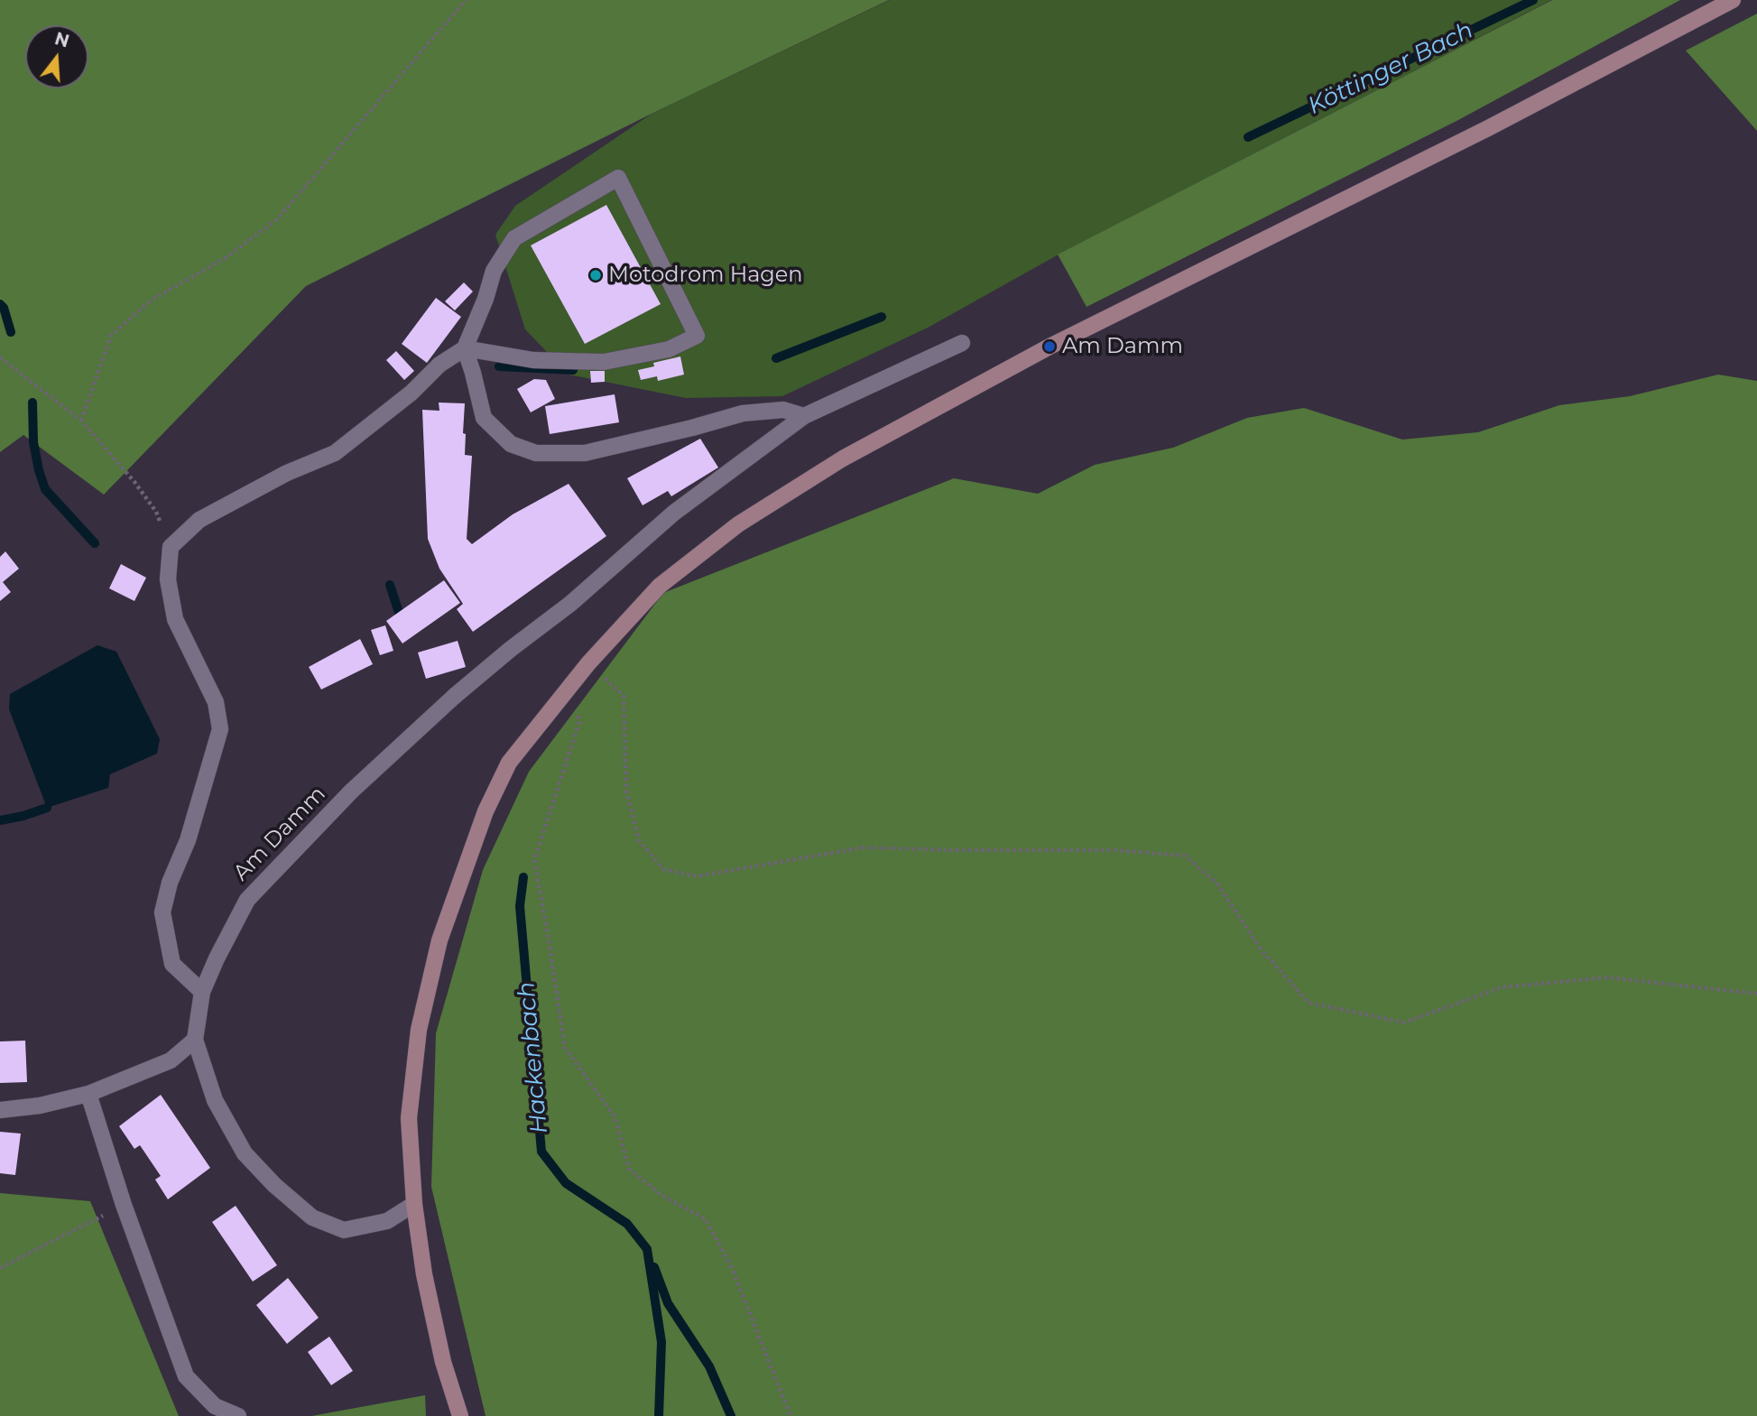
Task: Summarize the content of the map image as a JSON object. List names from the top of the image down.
{
  "streets": {
    "street": ["Am Damm"]
  },
  "water": ["Köttinger Bach", "Hackenbach"],
  "places": ["Motodrom Hagen", "Am Damm"],
  "north": "top"
}
